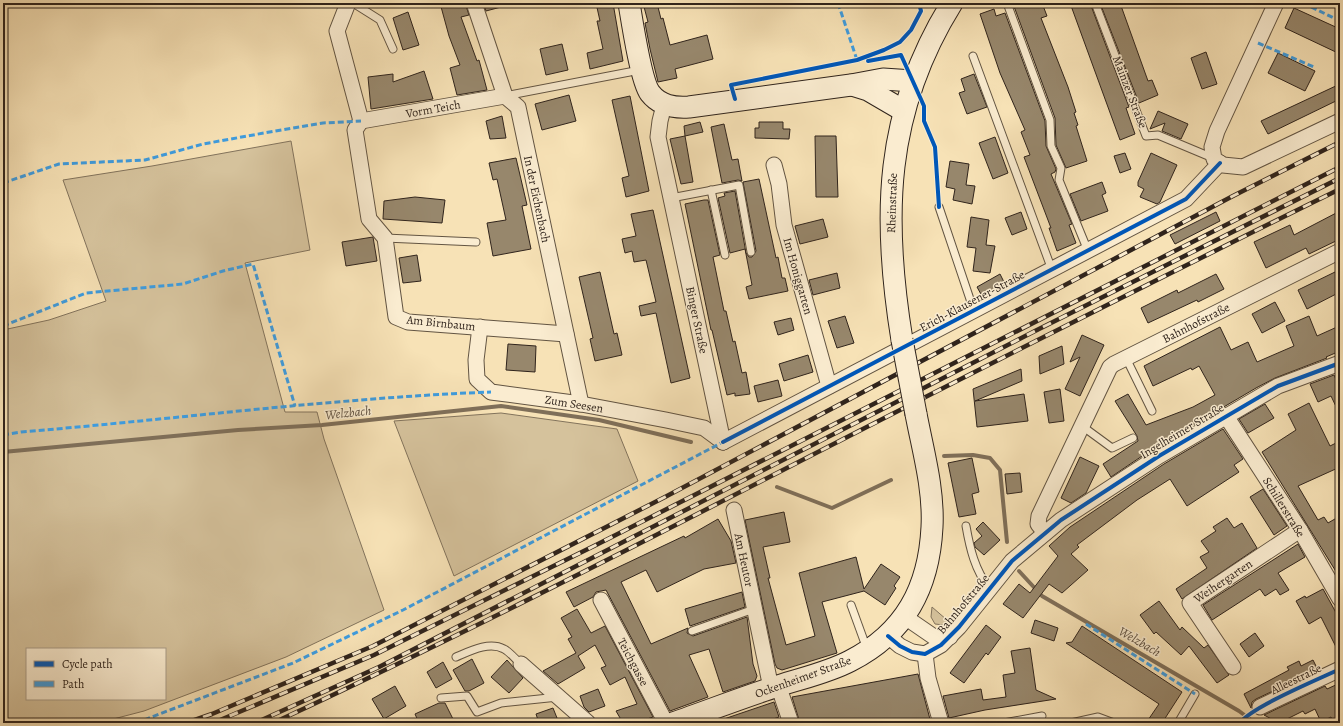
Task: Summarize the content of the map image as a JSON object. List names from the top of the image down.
{
  "streets": {
    "main road": ["Rheinstraße", "Ockenheimer Straße"],
    "street": [
      "Vorm Teich",
      "In der Eichenbach",
      "Im Honiggarten",
      "Erich-Klausener-Straße",
      "Binger Straße",
      "Am Birnbaum",
      "Bahnhofstraße",
      "Zum Seesen",
      "Ingelheimer Straße",
      "Schillerstraße",
      "Am Heutor",
      "Weihergarten",
      "Teichgasse",
      "Alleestraße"
    ],
    "lane": ["Mainzer Straße"]
  },
  "crossings": [
    ["Mainzer Straße", "Erich-Klausener-Straße"],
    ["Vorm Teich", "In der Eichenbach"],
    ["In der Eichenbach", "Am Birnbaum"],
    ["In der Eichenbach", "Zum Seesen"],
    ["Rheinstraße", "Ockenheimer Straße"],
    ["Im Honiggarten", "Erich-Klausener-Straße"],
    ["Erich-Klausener-Straße", "Binger Straße"],
    ["Erich-Klausener-Straße", "Zum Seesen"],
    ["Binger Straße", "Zum Seesen"],
    ["Am Birnbaum", "Zum Seesen"],
    ["Bahnhofstraße", "Ingelheimer Straße"],
    ["Bahnhofstraße", "Ockenheimer Straße"],
    ["Ingelheimer Straße", "Schillerstraße"],
    ["Schillerstraße", "Weihergarten"],
    ["Am Heutor", "Ockenheimer Straße"],
    ["Teichgasse", "Ockenheimer Straße"]
  ],
  "water": ["Welzbach"],
  "legend": ["Cycle path", "Path"]
}
